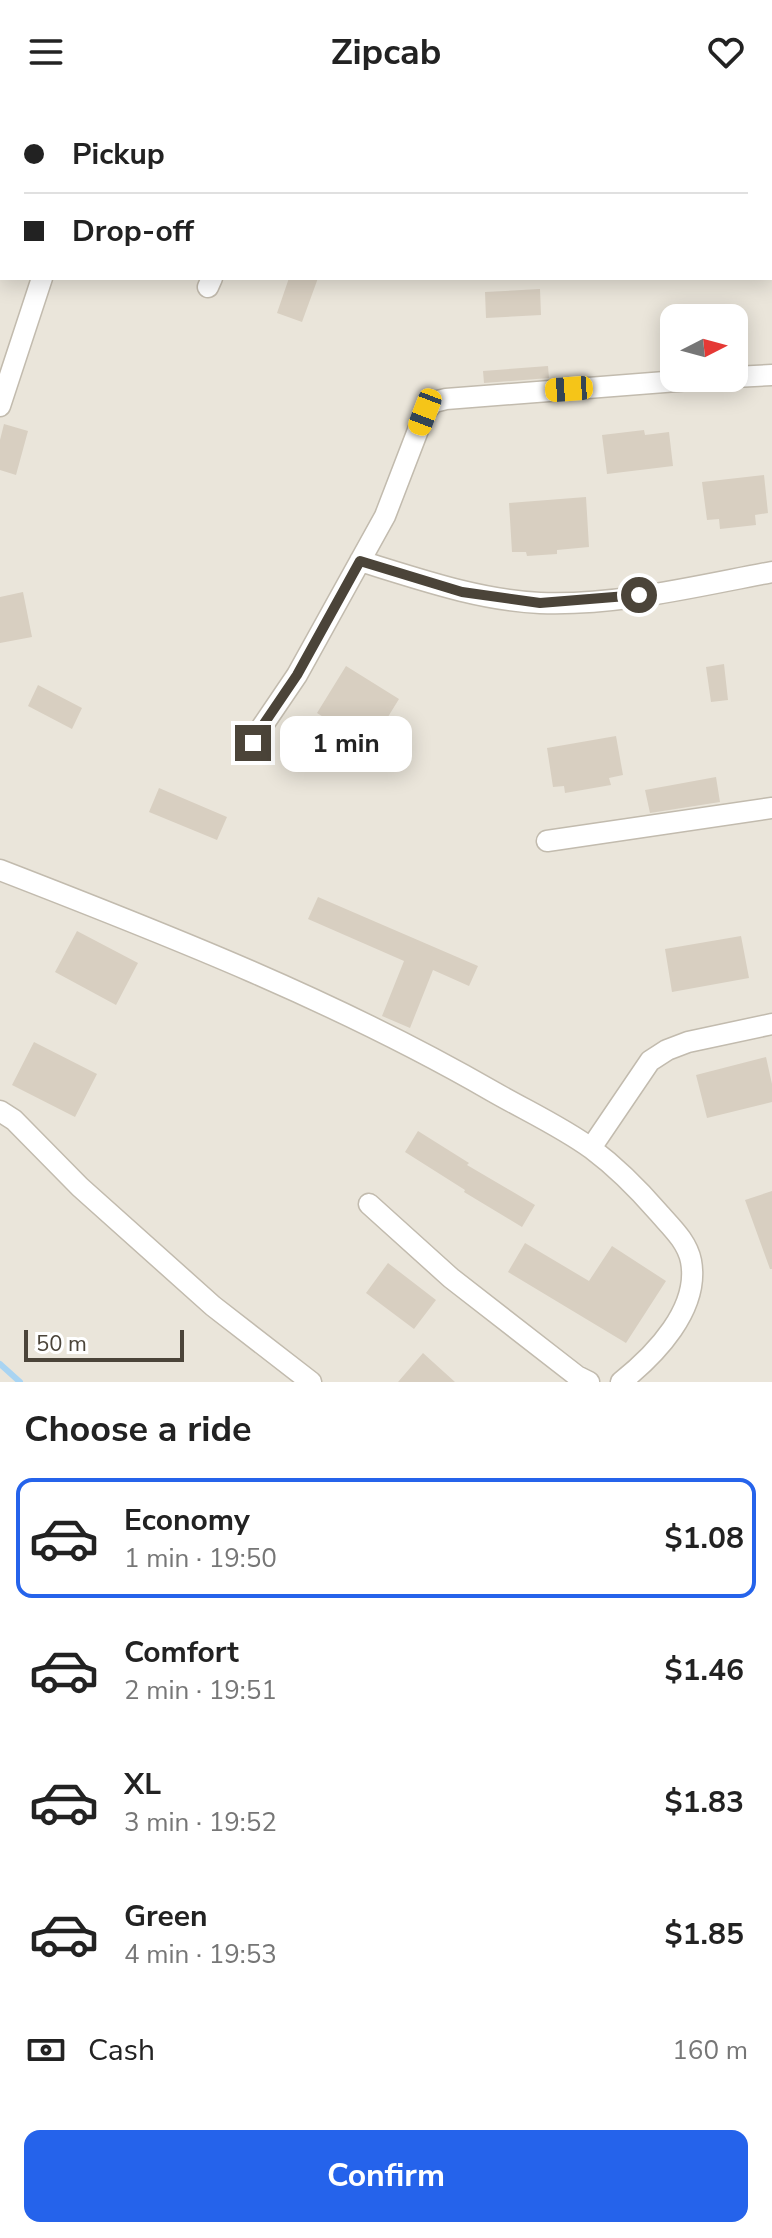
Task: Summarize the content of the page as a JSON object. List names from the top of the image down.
{
  "scale_bar": "50 m",
  "north": "right",
  "page": {
    "header": "Zipcab",
    "banner": ["Pickup", "Drop-off"],
    "bubble": "1 min",
    "scale": "50 m",
    "heading": "Choose a ride",
    "list": [
      {
        "name": "Economy",
        "note": "1 min · 19:50",
        "value": "$1.08"
      },
      {
        "name": "Comfort",
        "note": "2 min · 19:51",
        "value": "$1.46"
      },
      {
        "name": "XL",
        "note": "3 min · 19:52",
        "value": "$1.83"
      },
      {
        "name": "Green",
        "note": "4 min · 19:53",
        "value": "$1.85"
      }
    ],
    "pay": ["Cash", "160 m"],
    "buttons": "Confirm"
  }
}
